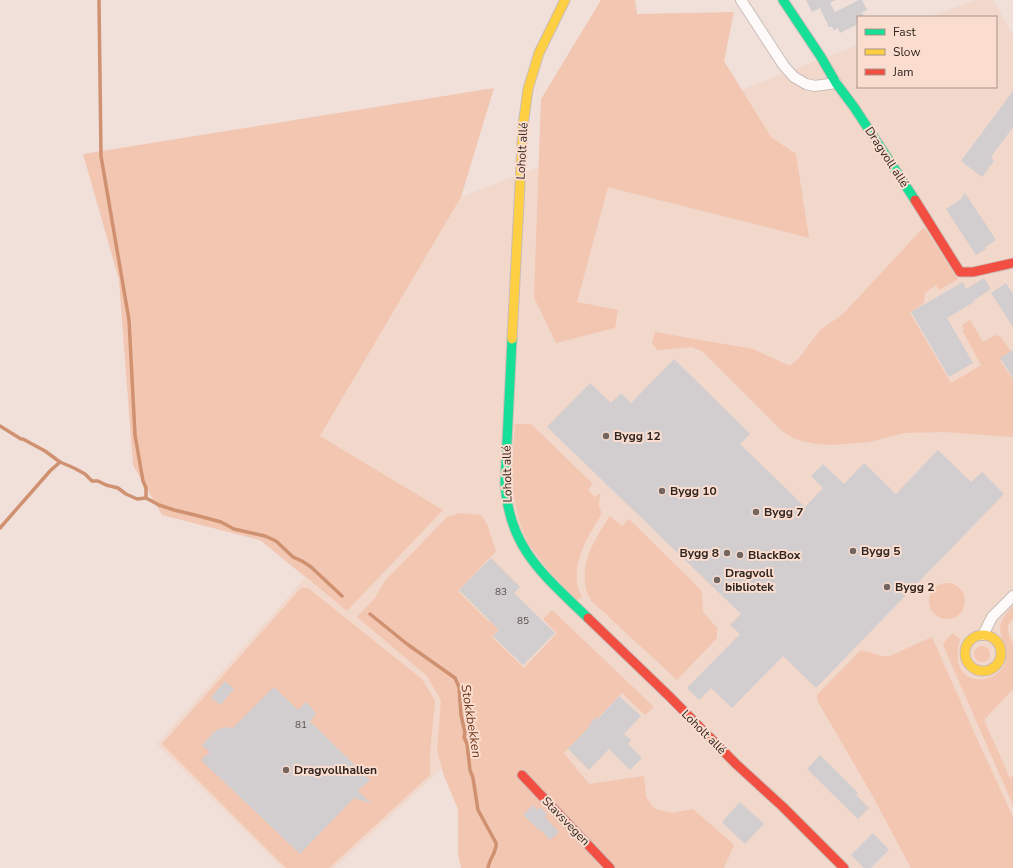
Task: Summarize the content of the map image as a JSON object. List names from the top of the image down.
{
  "streets": {
    "street": ["Loholt allé", "Dragvoll allé", "Stavsvegen"]
  },
  "water": ["Stokkbekken"],
  "places": [
    "Bygg 12",
    "Bygg 10",
    "Bygg 7",
    "Bygg 5",
    "Bygg 8",
    "BlackBox",
    "Dragvoll bibliotek",
    "Bygg 2",
    "Dragvollhallen"
  ],
  "house_numbers": ["83", "85", "81"],
  "legend": ["Fast", "Slow", "Jam"]
}
